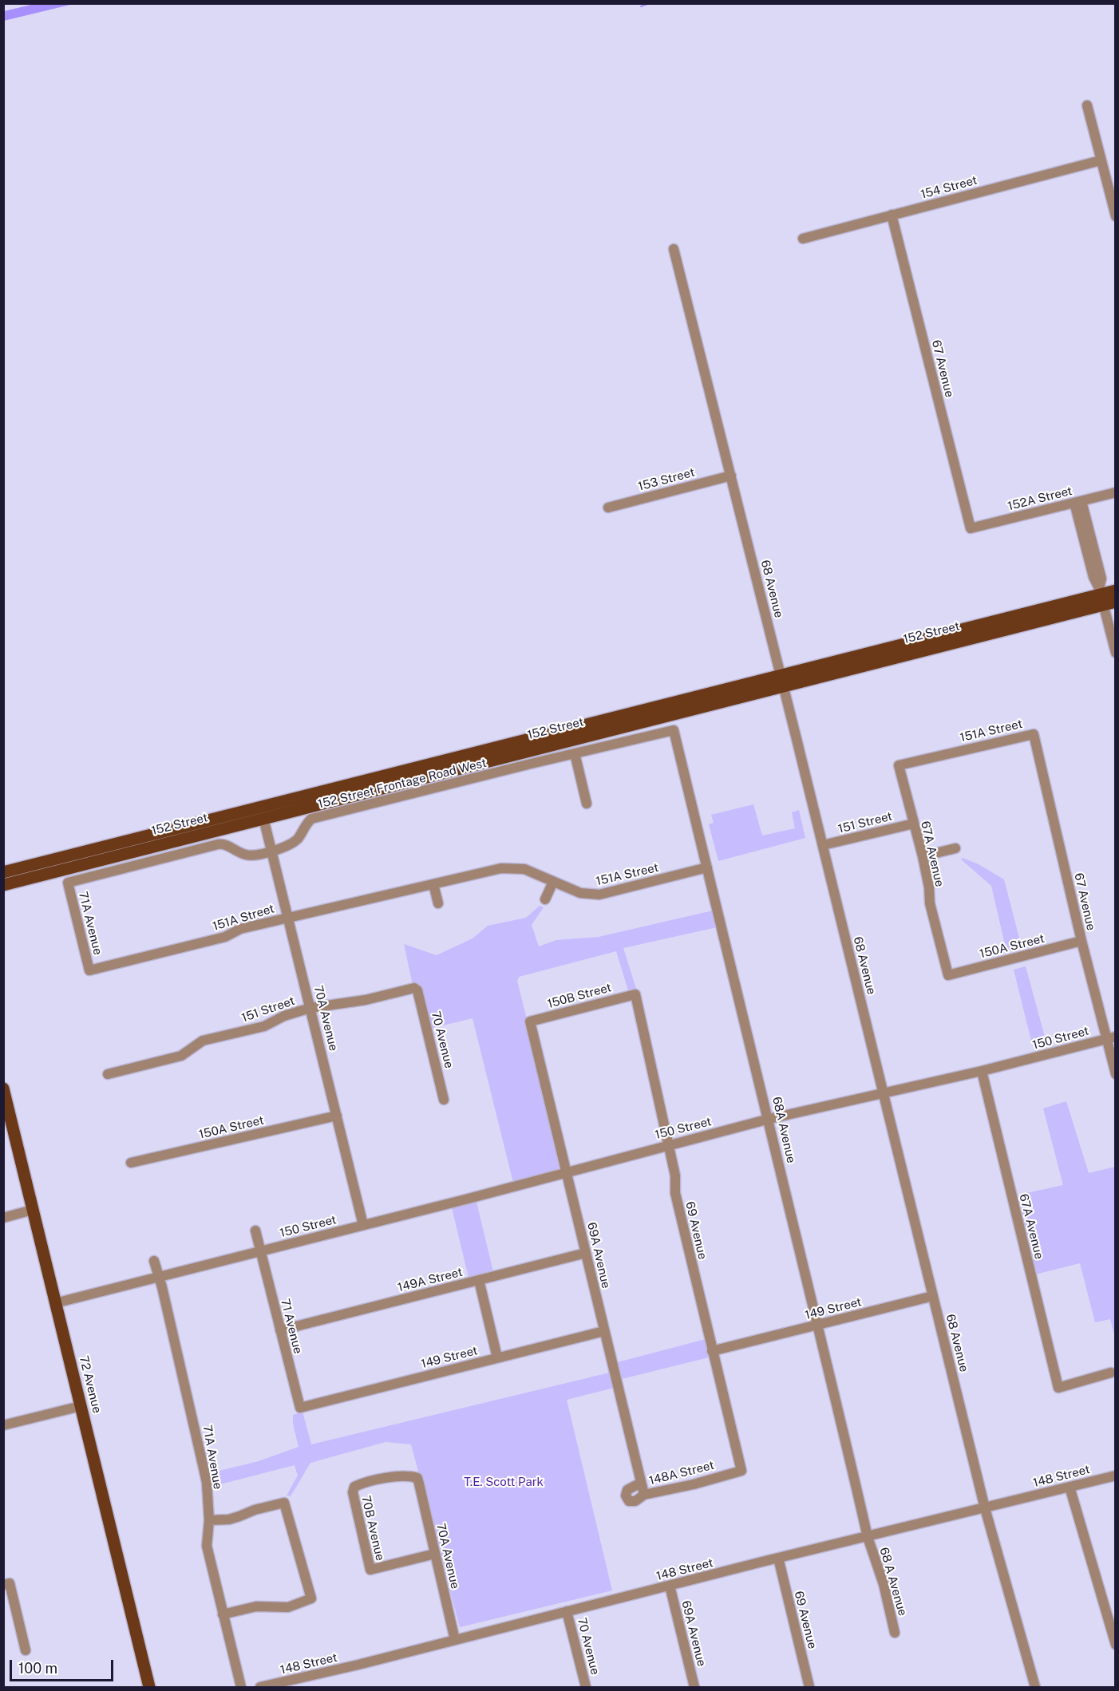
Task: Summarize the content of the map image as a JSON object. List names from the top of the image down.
{
  "streets": {
    "main road": ["152 Street", "72 Avenue"],
    "street": [
      "154 Street",
      "67 Avenue",
      "153 Street",
      "152A Street",
      "68 Avenue",
      "151A Street",
      "152 Street Frontage Road West",
      "151 Street",
      "67A Avenue",
      "71A Avenue",
      "150A Street",
      "150B Street",
      "70A Avenue",
      "150 Street",
      "70 Avenue",
      "68A Avenue",
      "69 Avenue",
      "69A Avenue",
      "149A Street",
      "149 Street",
      "71 Avenue",
      "148A Street",
      "148 Street",
      "70B Avenue",
      "68 A Avenue"
    ]
  },
  "crossings": [
    ["154 Street", "67 Avenue"],
    ["67 Avenue", "152A Street"],
    ["67 Avenue", "151A Street"],
    ["67 Avenue", "150A Street"],
    ["67 Avenue", "150 Street"],
    ["153 Street", "68 Avenue"],
    ["68 Avenue", "152 Street"],
    ["68 Avenue", "151 Street"],
    ["68 Avenue", "150 Street"],
    ["68 Avenue", "149 Street"],
    ["68 Avenue", "148 Street"],
    ["152 Street", "70A Avenue"],
    ["151A Street", "67A Avenue"],
    ["151A Street", "71A Avenue"],
    ["151A Street", "70A Avenue"],
    ["151A Street", "68A Avenue"],
    ["152 Street Frontage Road West", "71A Avenue"],
    ["152 Street Frontage Road West", "70A Avenue"],
    ["152 Street Frontage Road West", "68A Avenue"],
    ["151 Street", "67A Avenue"],
    ["151 Street", "70A Avenue"],
    ["151 Street", "70 Avenue"],
    ["67A Avenue", "150A Street"],
    ["67A Avenue", "150 Street"],
    ["71A Avenue", "150 Street"],
    ["150A Street", "70A Avenue"],
    ["150B Street", "69 Avenue"],
    ["150B Street", "69A Avenue"],
    ["70A Avenue", "150 Street"],
    ["70A Avenue", "148 Street"],
    ["70A Avenue", "70B Avenue"],
    ["150 Street", "68A Avenue"],
    ["150 Street", "69 Avenue"],
    ["150 Street", "69A Avenue"],
    ["150 Street", "71 Avenue"],
    ["150 Street", "72 Avenue"],
    ["70 Avenue", "148 Street"],
    ["68A Avenue", "149 Street"],
    ["68A Avenue", "148 Street"],
    ["68A Avenue", "68 A Avenue"],
    ["69 Avenue", "149 Street"],
    ["69 Avenue", "148A Street"],
    ["69 Avenue", "148 Street"],
    ["69A Avenue", "149A Street"],
    ["69A Avenue", "149 Street"],
    ["69A Avenue", "148A Street"],
    ["69A Avenue", "148 Street"],
    ["149A Street", "71 Avenue"],
    ["149 Street", "71 Avenue"],
    ["148 Street", "68 A Avenue"]
  ],
  "parks": ["T.E. Scott Park"],
  "scale_bar": "100 m"
}
